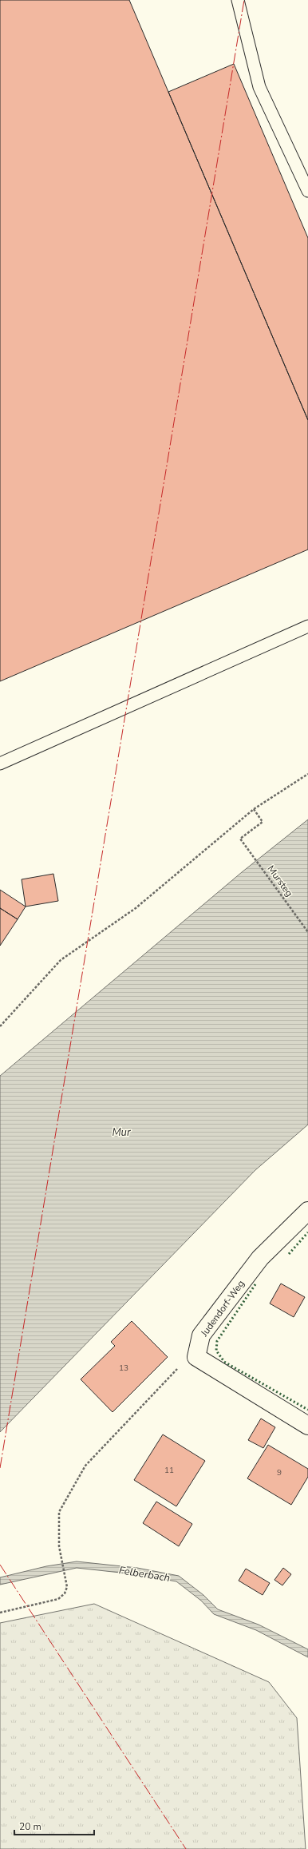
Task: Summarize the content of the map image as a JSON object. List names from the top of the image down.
{
  "streets": {
    "street": ["Judendorf-Weg"],
    "path": ["Mursteg"]
  },
  "water": ["Mur", "Felberbach"],
  "house_numbers": ["13", "11", "9"],
  "scale_bar": "20 m"
}
